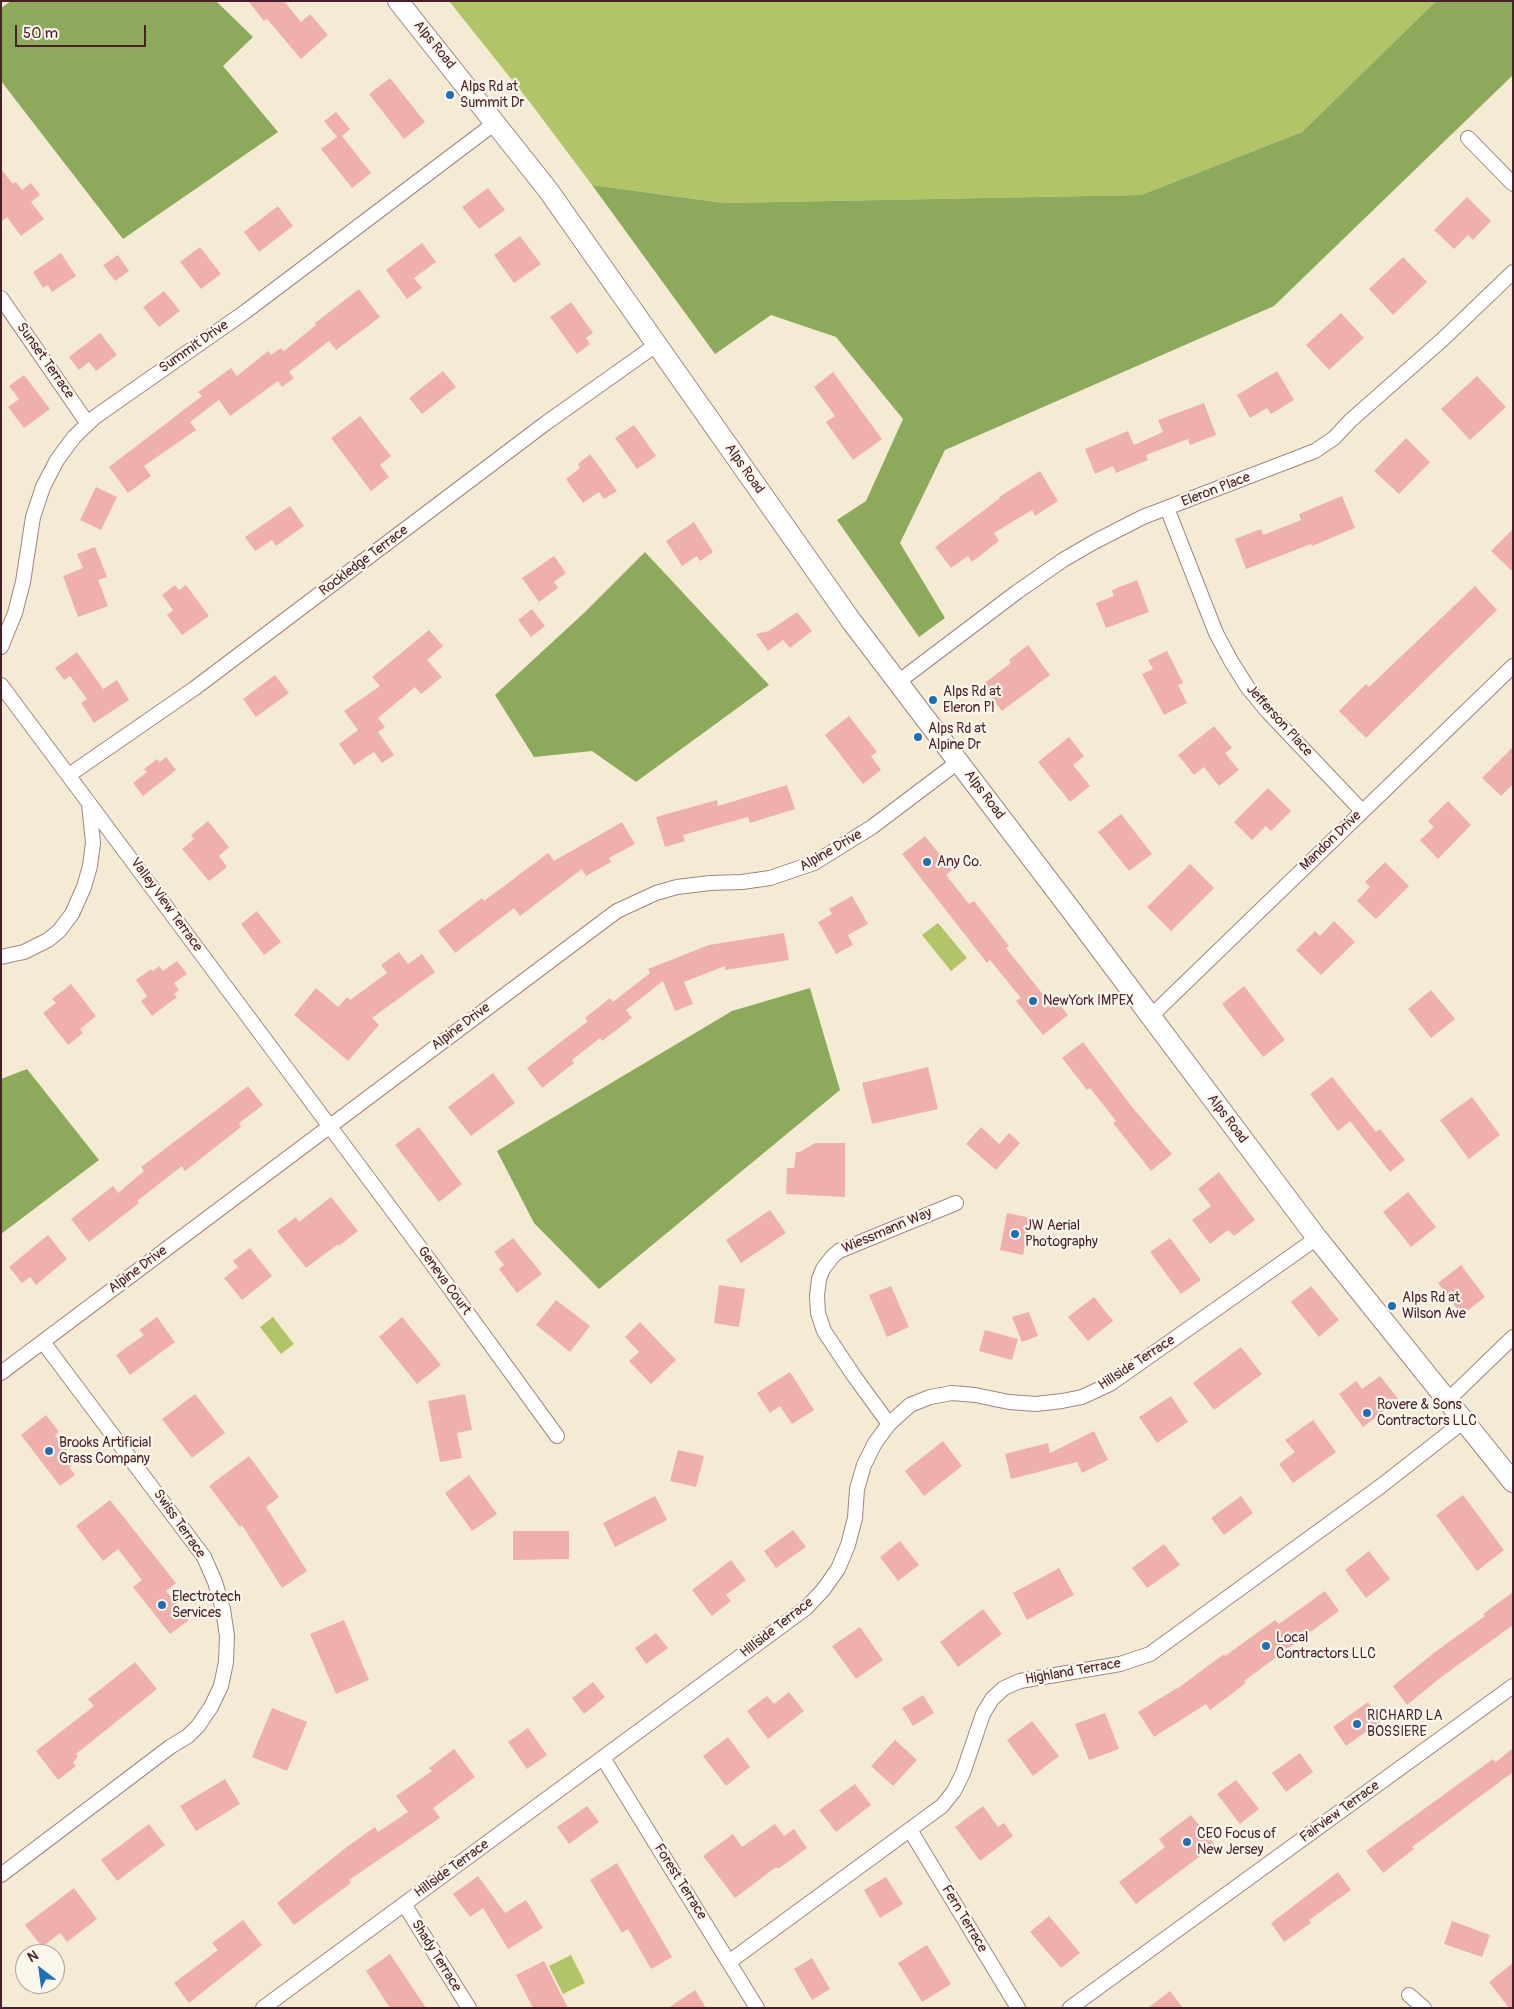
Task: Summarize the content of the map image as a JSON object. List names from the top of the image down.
{
  "streets": {
    "main road": ["Alps Road"],
    "street": [
      "Summit Drive",
      "Sunset Terrace",
      "Eleron Place",
      "Rockledge Terrace",
      "Jefferson Place",
      "Mandon Drive",
      "Alpine Drive",
      "Valley View Terrace",
      "Wiessmann Way",
      "Geneva Court",
      "Hillside Terrace",
      "Swiss Terrace",
      "Highland Terrace",
      "Fairview Terrace",
      "Forest Terrace",
      "Fern Terrace",
      "Shady Terrace"
    ]
  },
  "crossings": [
    ["Alps Road", "Summit Drive"],
    ["Alps Road", "Eleron Place"],
    ["Alps Road", "Rockledge Terrace"],
    ["Alps Road", "Mandon Drive"],
    ["Alps Road", "Alpine Drive"],
    ["Alps Road", "Hillside Terrace"],
    ["Alps Road", "Highland Terrace"],
    ["Summit Drive", "Sunset Terrace"],
    ["Eleron Place", "Jefferson Place"],
    ["Rockledge Terrace", "Valley View Terrace"],
    ["Jefferson Place", "Mandon Drive"],
    ["Alpine Drive", "Valley View Terrace"],
    ["Alpine Drive", "Geneva Court"],
    ["Alpine Drive", "Swiss Terrace"],
    ["Valley View Terrace", "Geneva Court"],
    ["Wiessmann Way", "Hillside Terrace"],
    ["Hillside Terrace", "Forest Terrace"],
    ["Hillside Terrace", "Shady Terrace"],
    ["Highland Terrace", "Forest Terrace"],
    ["Highland Terrace", "Fern Terrace"]
  ],
  "places": [
    "Alps Rd at Summit Dr",
    "Alps Rd at Eleron Pl",
    "Alps Rd at Alpine Dr",
    "Any Co.",
    "NewYork IMPEX",
    "JW Aerial Photography",
    "Alps Rd at Wilson Ave",
    "Rovere & Sons Contractors LLC",
    "Brooks Artificial Grass Company",
    "Electrotech Services",
    "Local Contractors LLC",
    "RICHARD LA BOSSIERE",
    "CEO Focus of New Jersey"
  ],
  "scale_bar": "50 m",
  "north": "top left"
}
